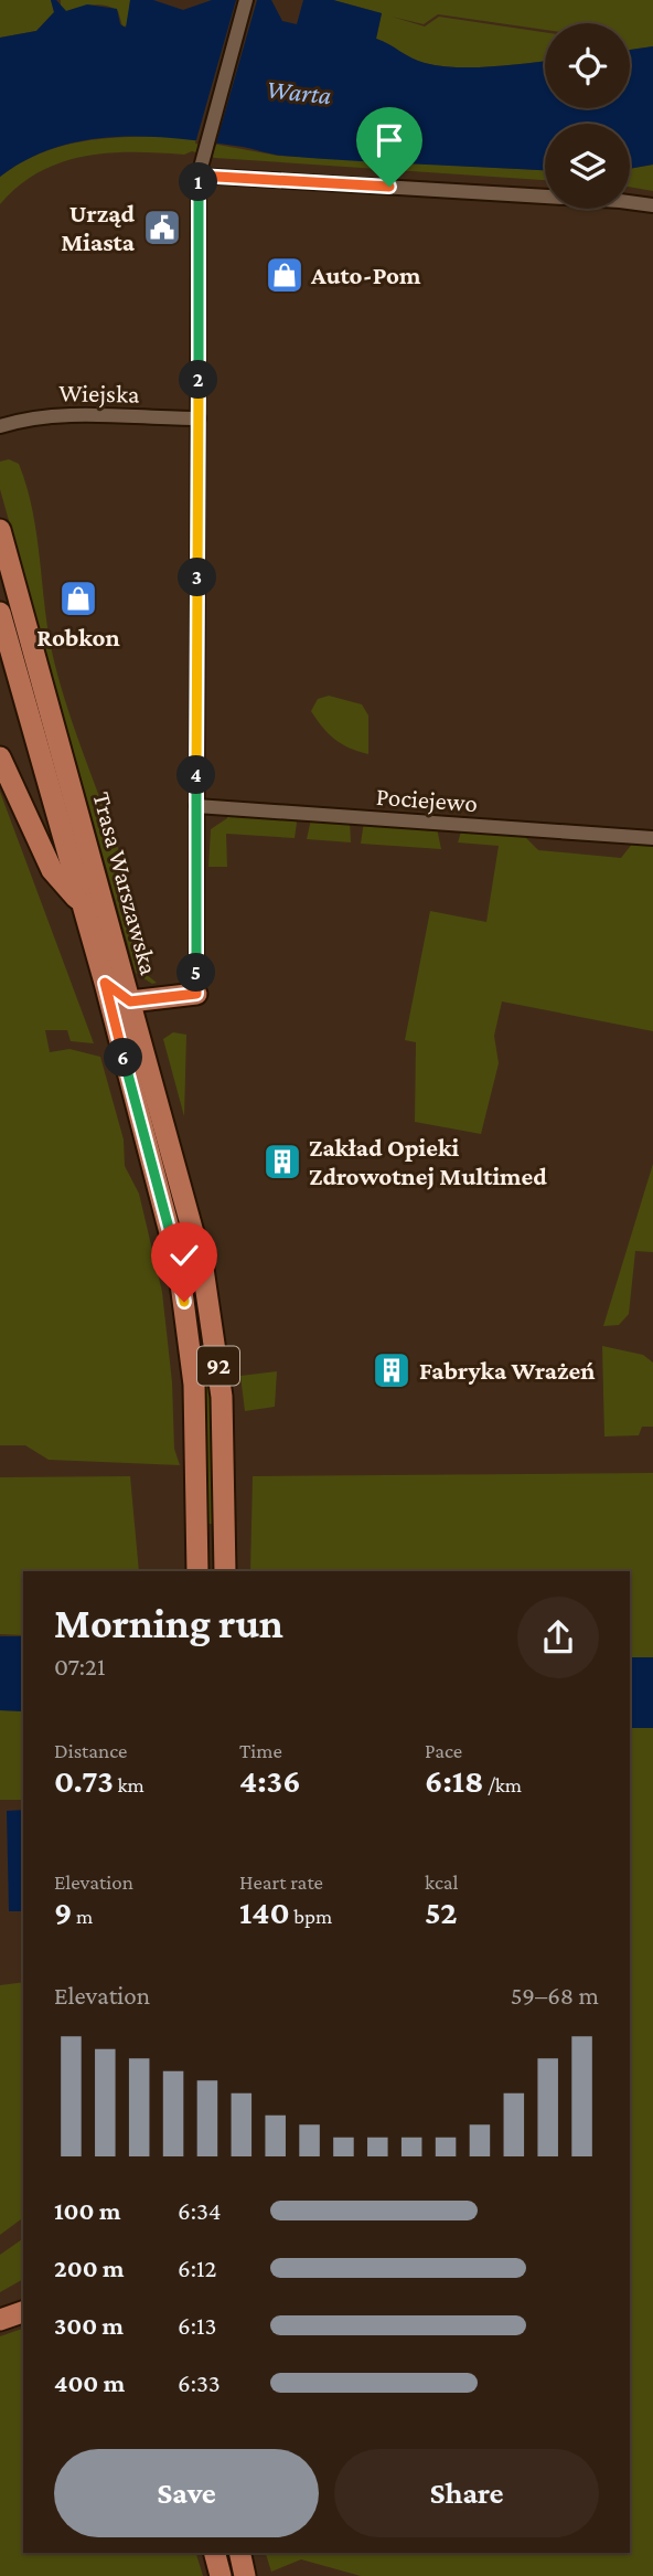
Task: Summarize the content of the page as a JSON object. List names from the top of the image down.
{
  "streets": {
    "main road": ["Trasa Warszawska", "92"],
    "street": ["Wiejska", "Pociejewo"]
  },
  "water": ["Warta"],
  "places": {
    "public building": ["Urząd Miasta"],
    "shop": ["Auto-Pom", "Robkon"],
    "building": ["Zakład Opieki Zdrowotnej Multimed", "Fabryka Wrażeń"]
  },
  "page": {
    "pins": [
      "1",
      "2",
      "3",
      "4",
      "5",
      "6"
    ],
    "heading": ["Morning run", "07:21"],
    "stats": [
      ["Distance", "0.73 km"],
      ["Time", "4:36"],
      ["Pace", "6:18 /km"],
      ["Elevation", "9 m"],
      ["Heart rate", "140 bpm"],
      ["kcal", "52"]
    ],
    "chart": ["Elevation", "59–68 m"],
    "list": [
      {
        "name": "100 m",
        "note": "6:34"
      },
      {
        "name": "200 m",
        "note": "6:12"
      },
      {
        "name": "300 m",
        "note": "6:13"
      },
      {
        "name": "400 m",
        "note": "6:33"
      }
    ],
    "buttons": ["Save", "Share"]
  }
}
